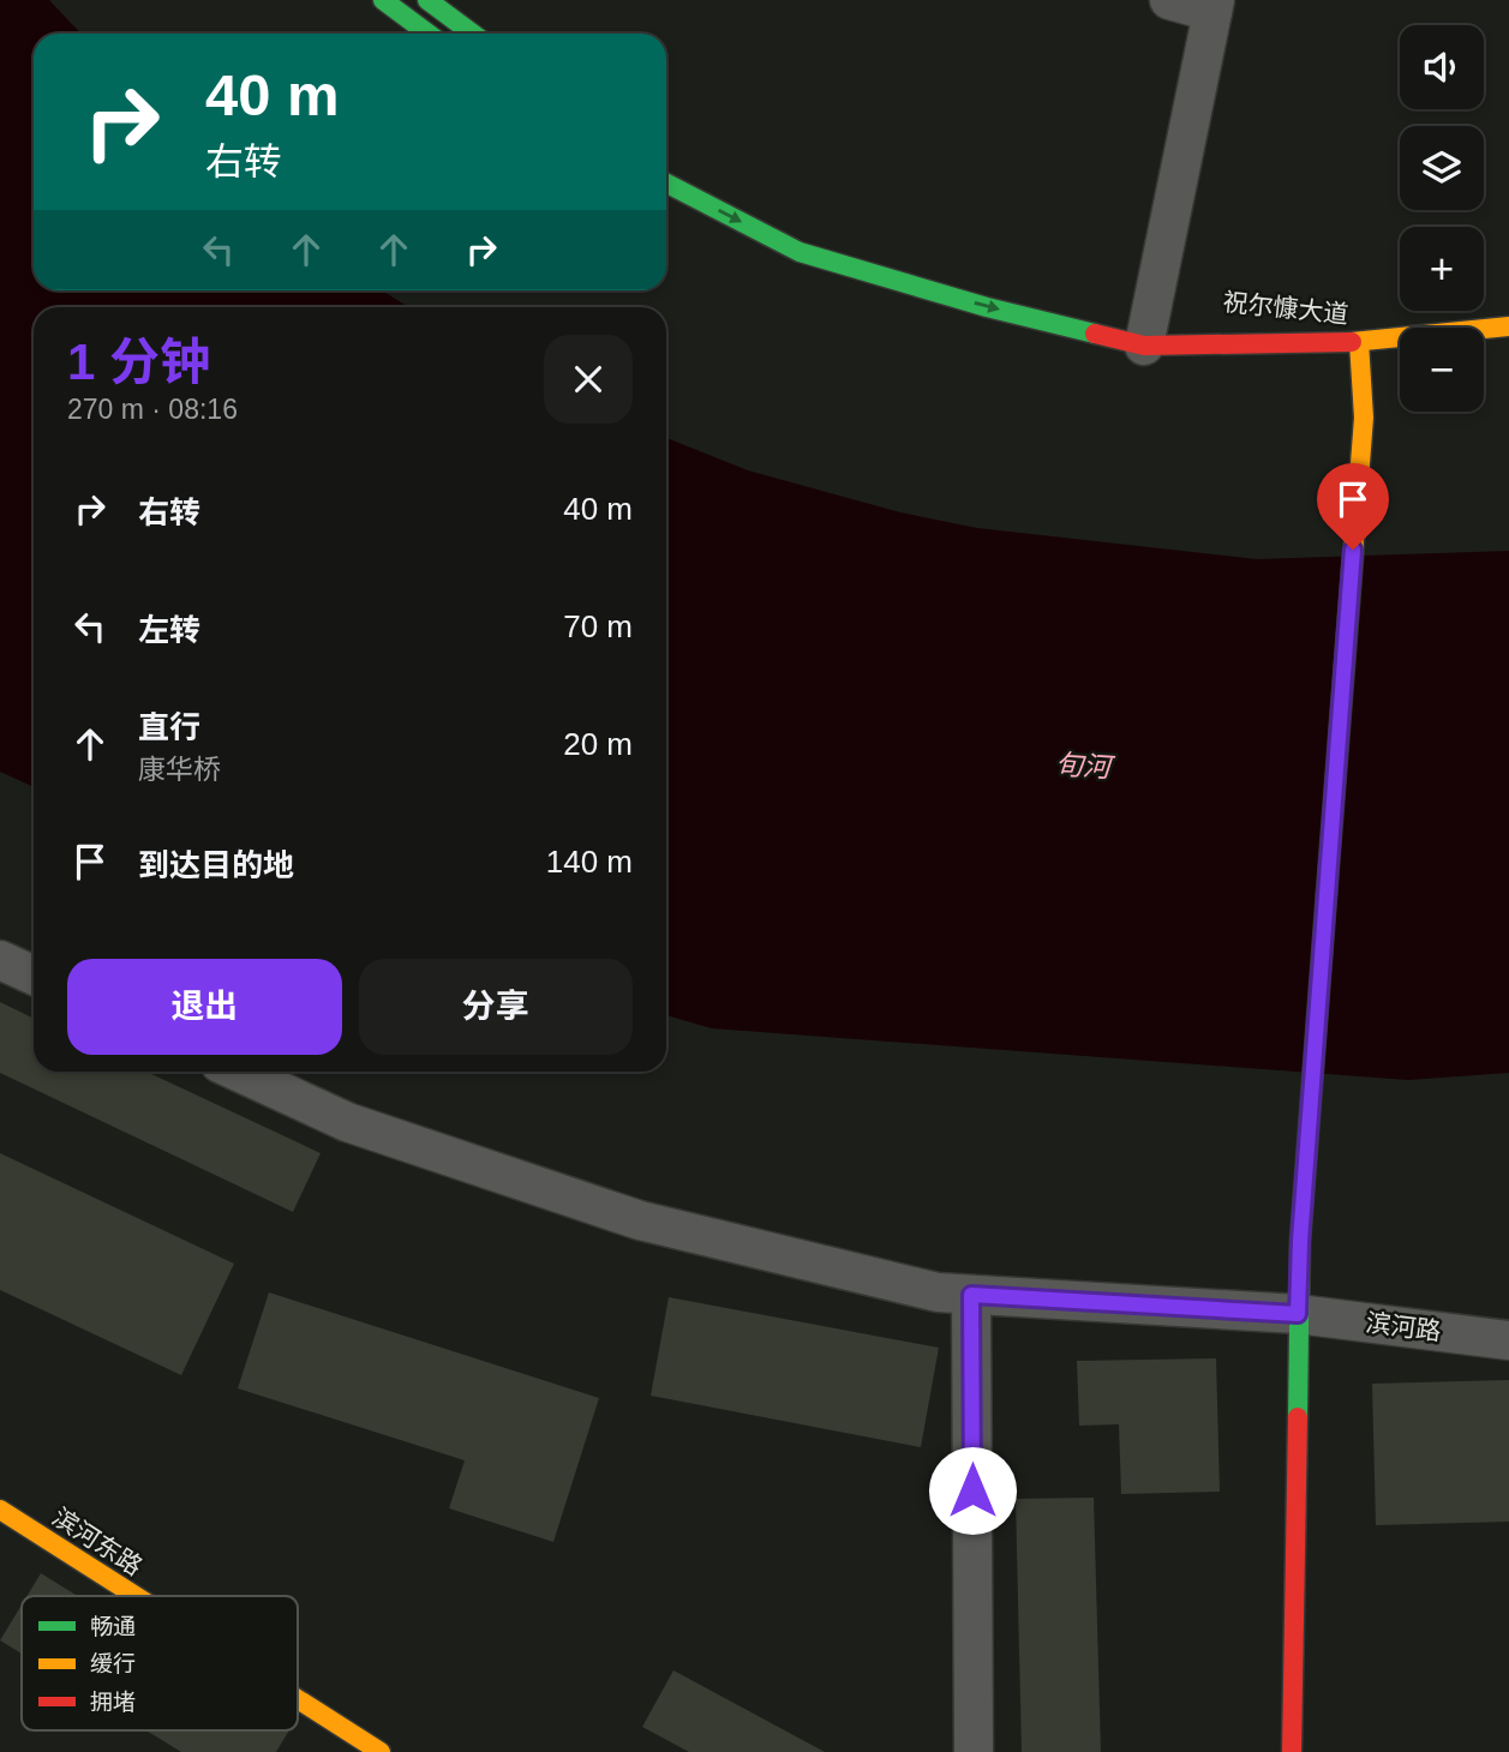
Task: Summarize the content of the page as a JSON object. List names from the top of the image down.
{
  "streets": {
    "main road": ["祝尔慷大道", "滨河东路"],
    "street": ["滨河路"]
  },
  "one_way": ["祝尔慷大道"],
  "water": ["旬河"],
  "legend": ["畅通", "缓行", "拥堵"],
  "page": {
    "map_buttons": ["+", "−"],
    "turn": ["40 m", "右转"],
    "heading": ["1 分钟", "270 m · 08:16"],
    "list": [
      {
        "name": "右转",
        "value": "40 m"
      },
      {
        "name": "左转",
        "value": "70 m"
      },
      {
        "name": "直行",
        "note": "康华桥",
        "value": "20 m"
      },
      {
        "name": "到达目的地",
        "value": "140 m"
      }
    ],
    "buttons": ["退出", "分享"]
  }
}
